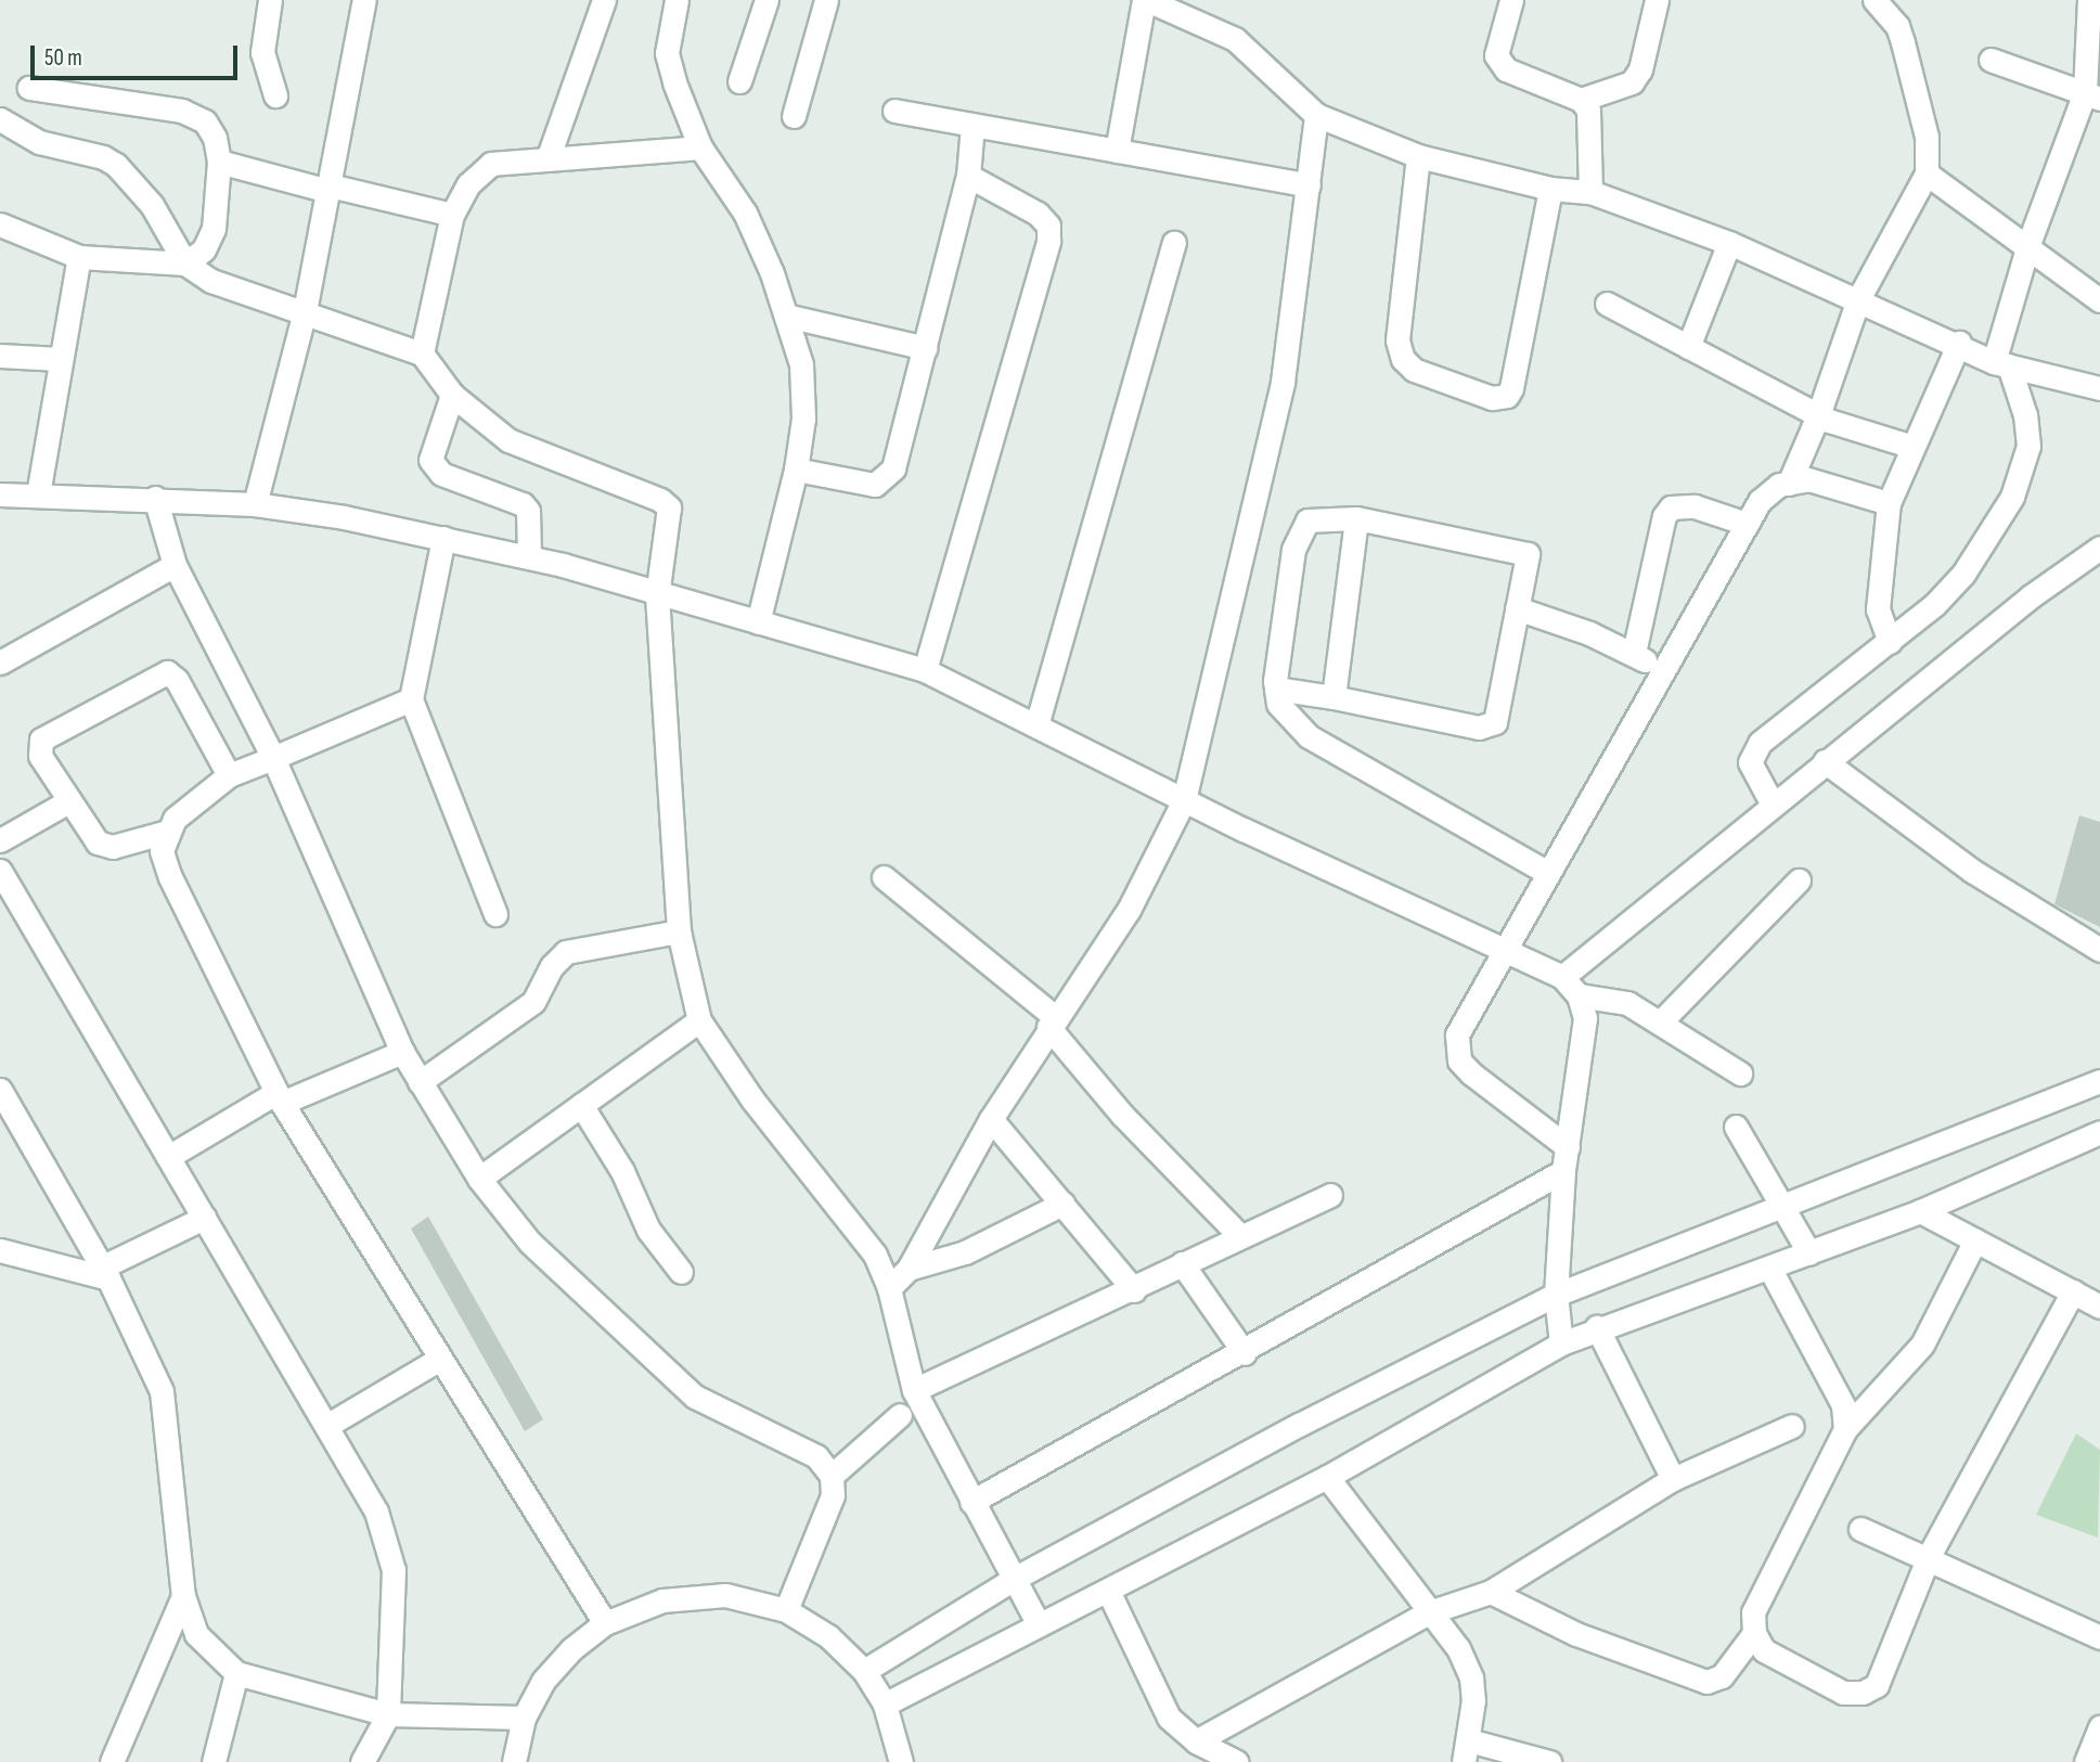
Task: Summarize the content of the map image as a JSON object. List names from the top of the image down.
{
  "scale_bar": "50 m"
}
